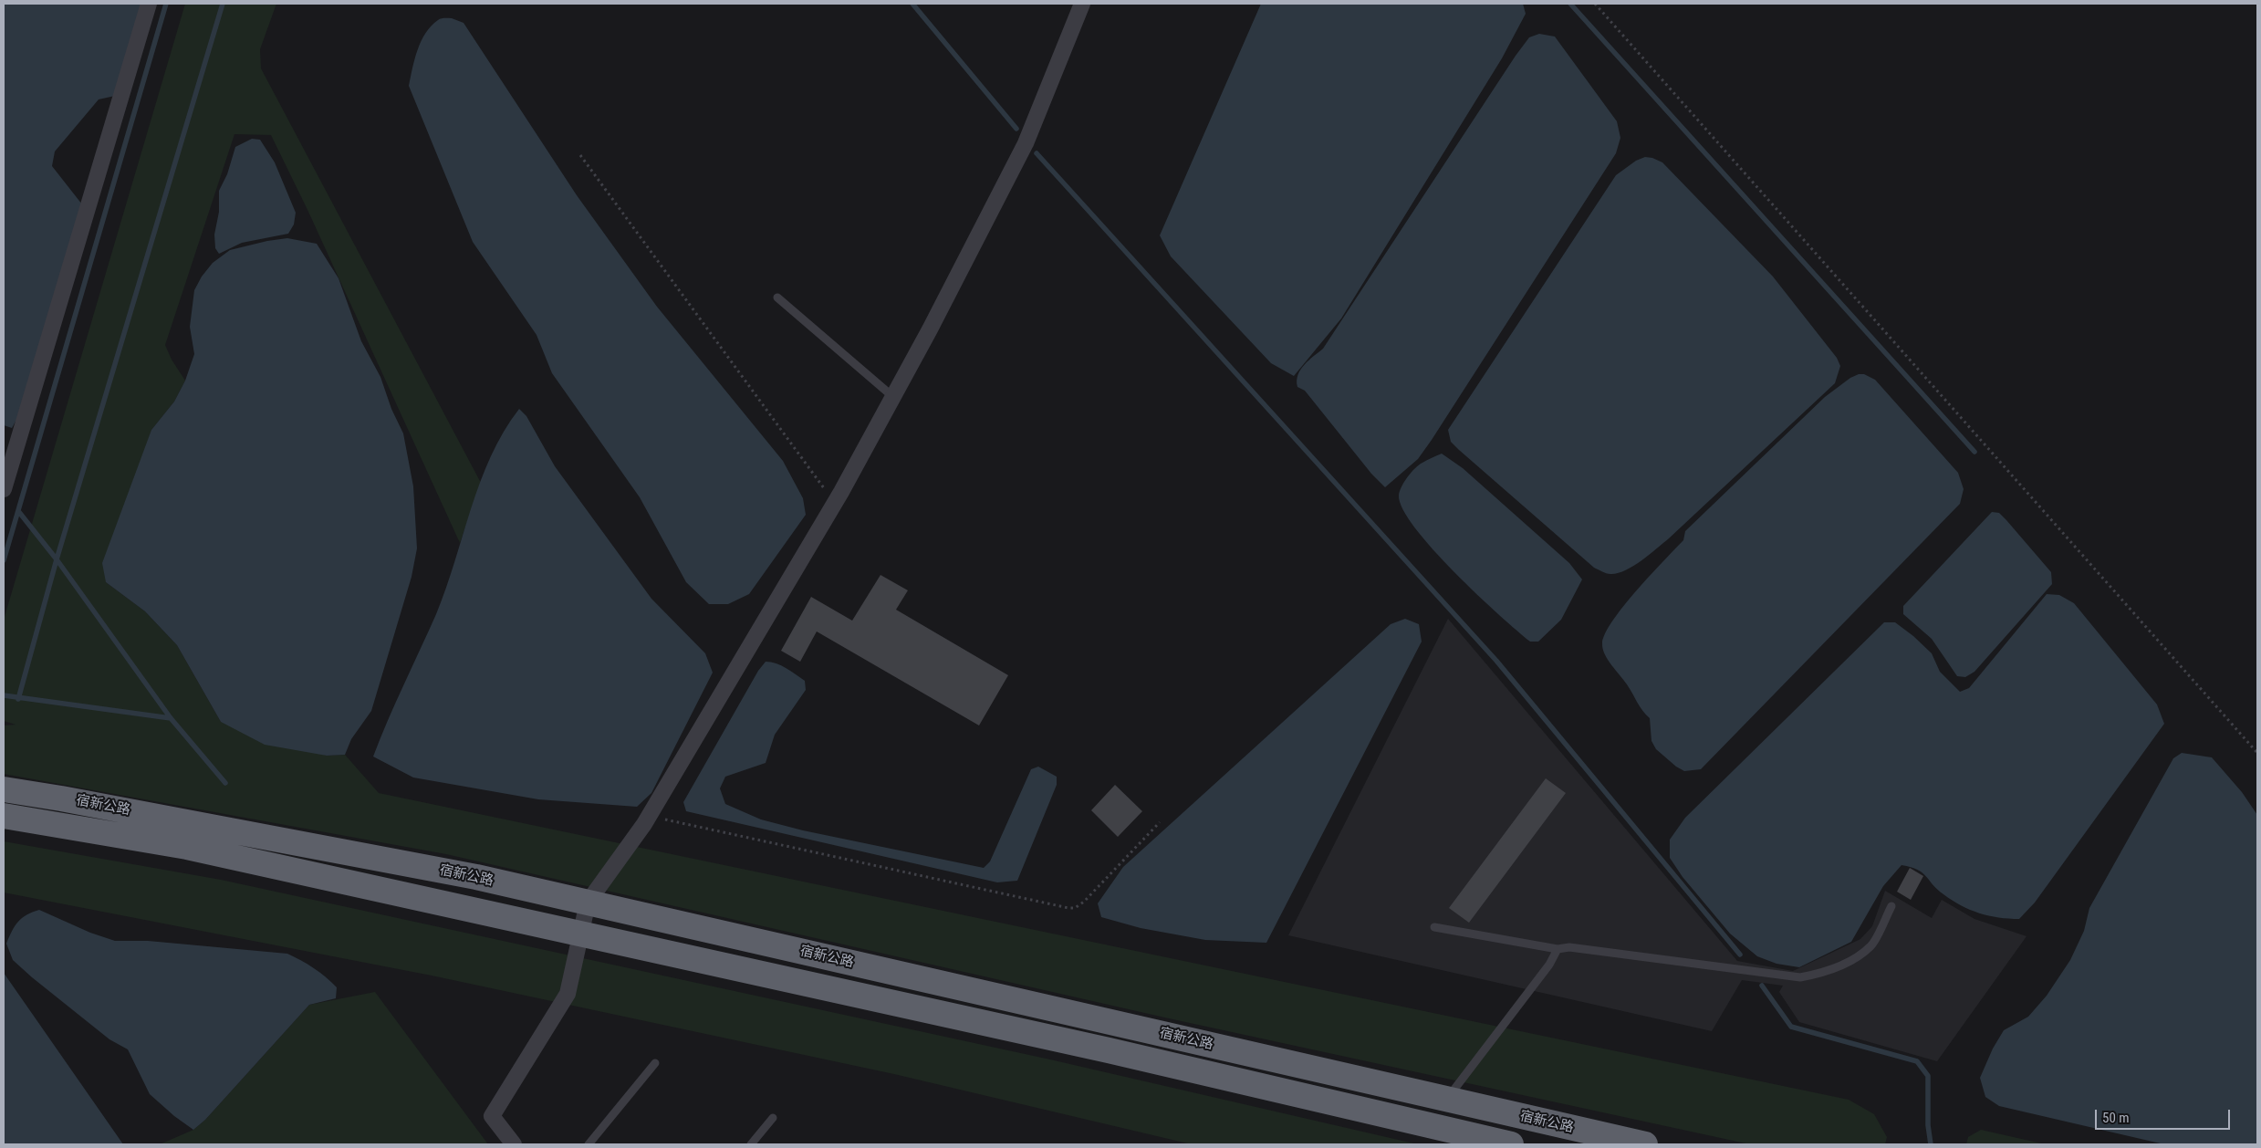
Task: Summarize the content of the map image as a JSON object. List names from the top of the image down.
{
  "streets": {
    "highway": ["宿新公路"]
  },
  "scale_bar": "50 m"
}
